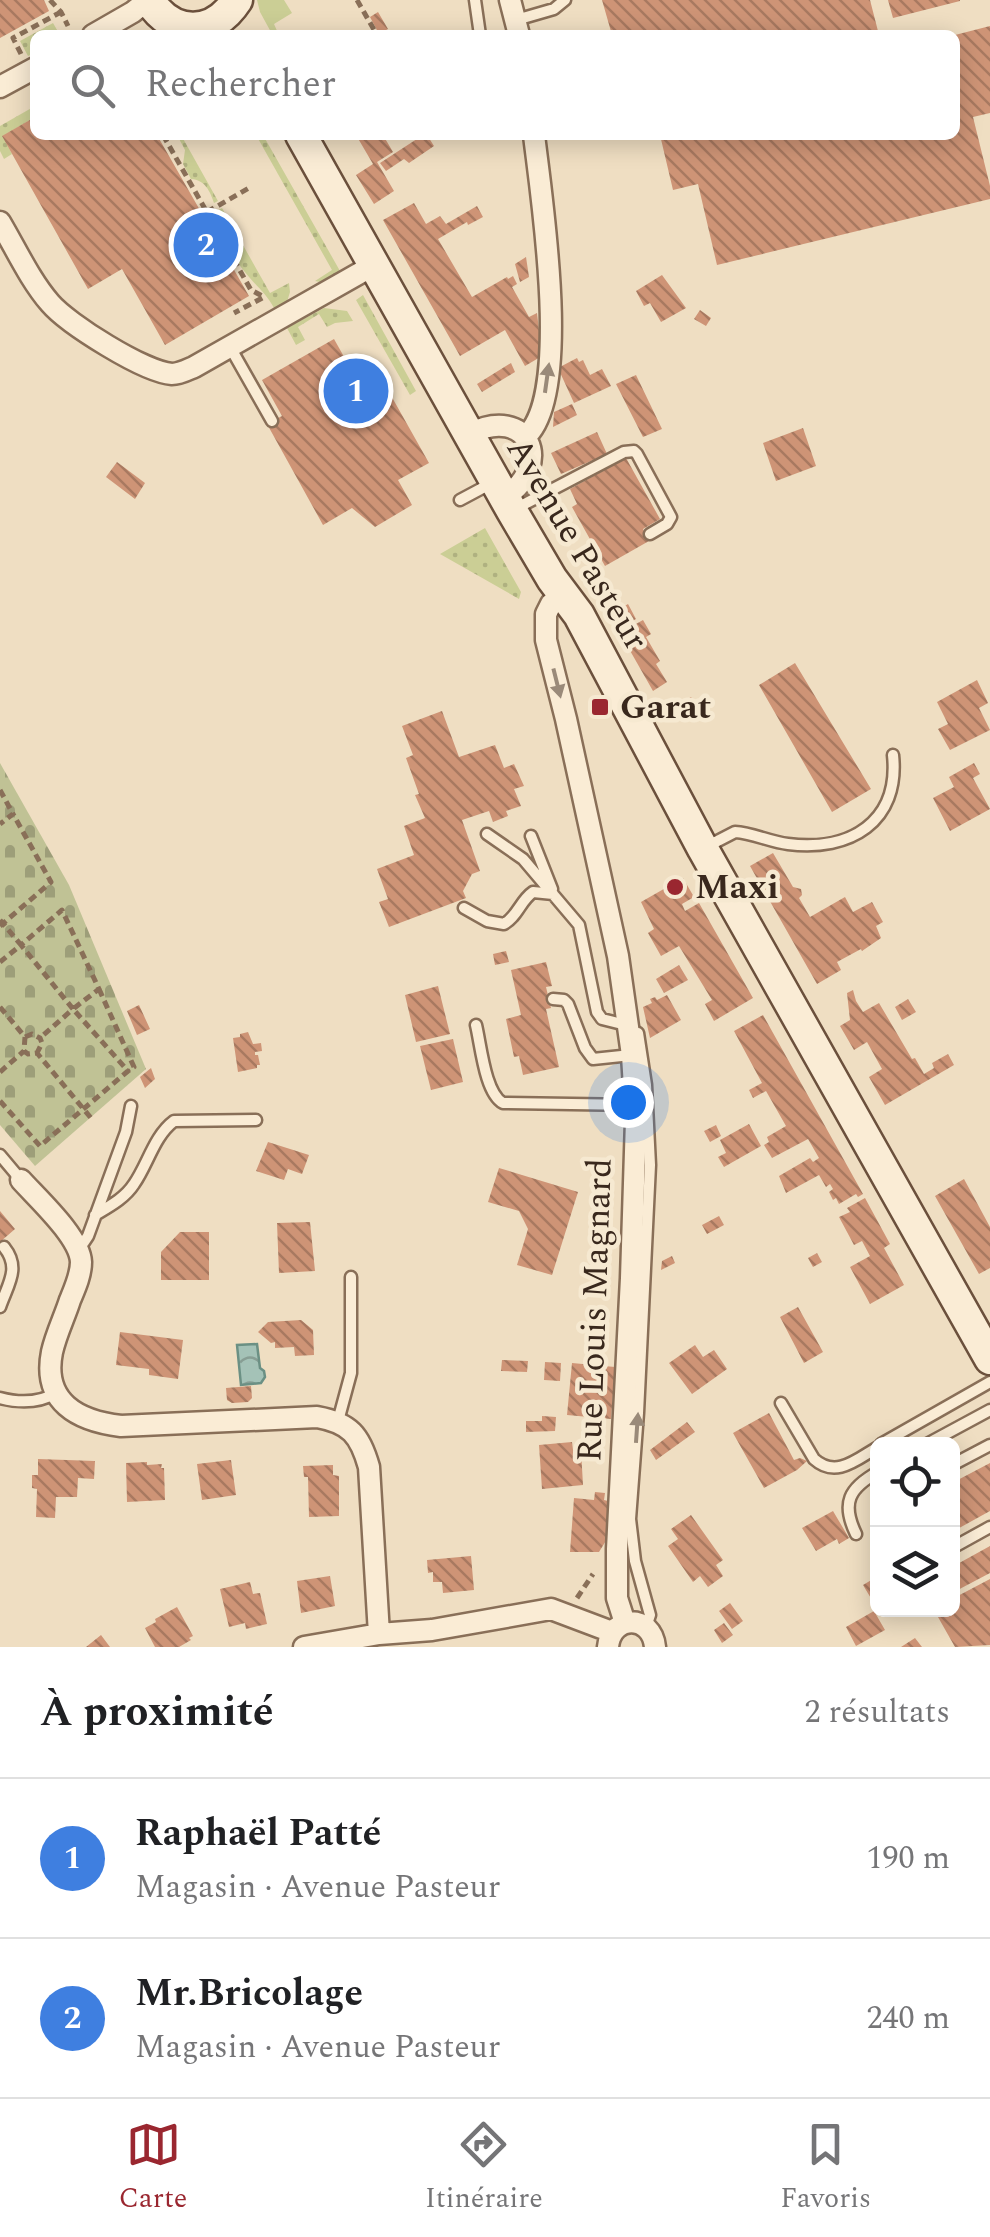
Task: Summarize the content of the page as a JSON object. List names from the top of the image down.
{
  "streets": {
    "main road": ["Avenue Pasteur"],
    "street": ["Rue Louis Magnard"]
  },
  "crossings": [
    ["Avenue Pasteur", "Rue Louis Magnard"]
  ],
  "one_way": ["Rue Louis Magnard"],
  "places": {
    "transit": ["Garat"],
    "other": ["Maxi"]
  },
  "page": {
    "search": "Rechercher",
    "pins": ["2", "1"],
    "heading": ["À proximité", "2 résultats"],
    "list": [
      {
        "mark": "1",
        "name": "Raphaël Patté",
        "note": "Magasin · Avenue Pasteur",
        "value": "190 m"
      },
      {
        "mark": "2",
        "name": "Mr.Bricolage",
        "note": "Magasin · Avenue Pasteur",
        "value": "240 m"
      }
    ],
    "nav": ["Carte", "Itinéraire", "Favoris"]
  }
}
